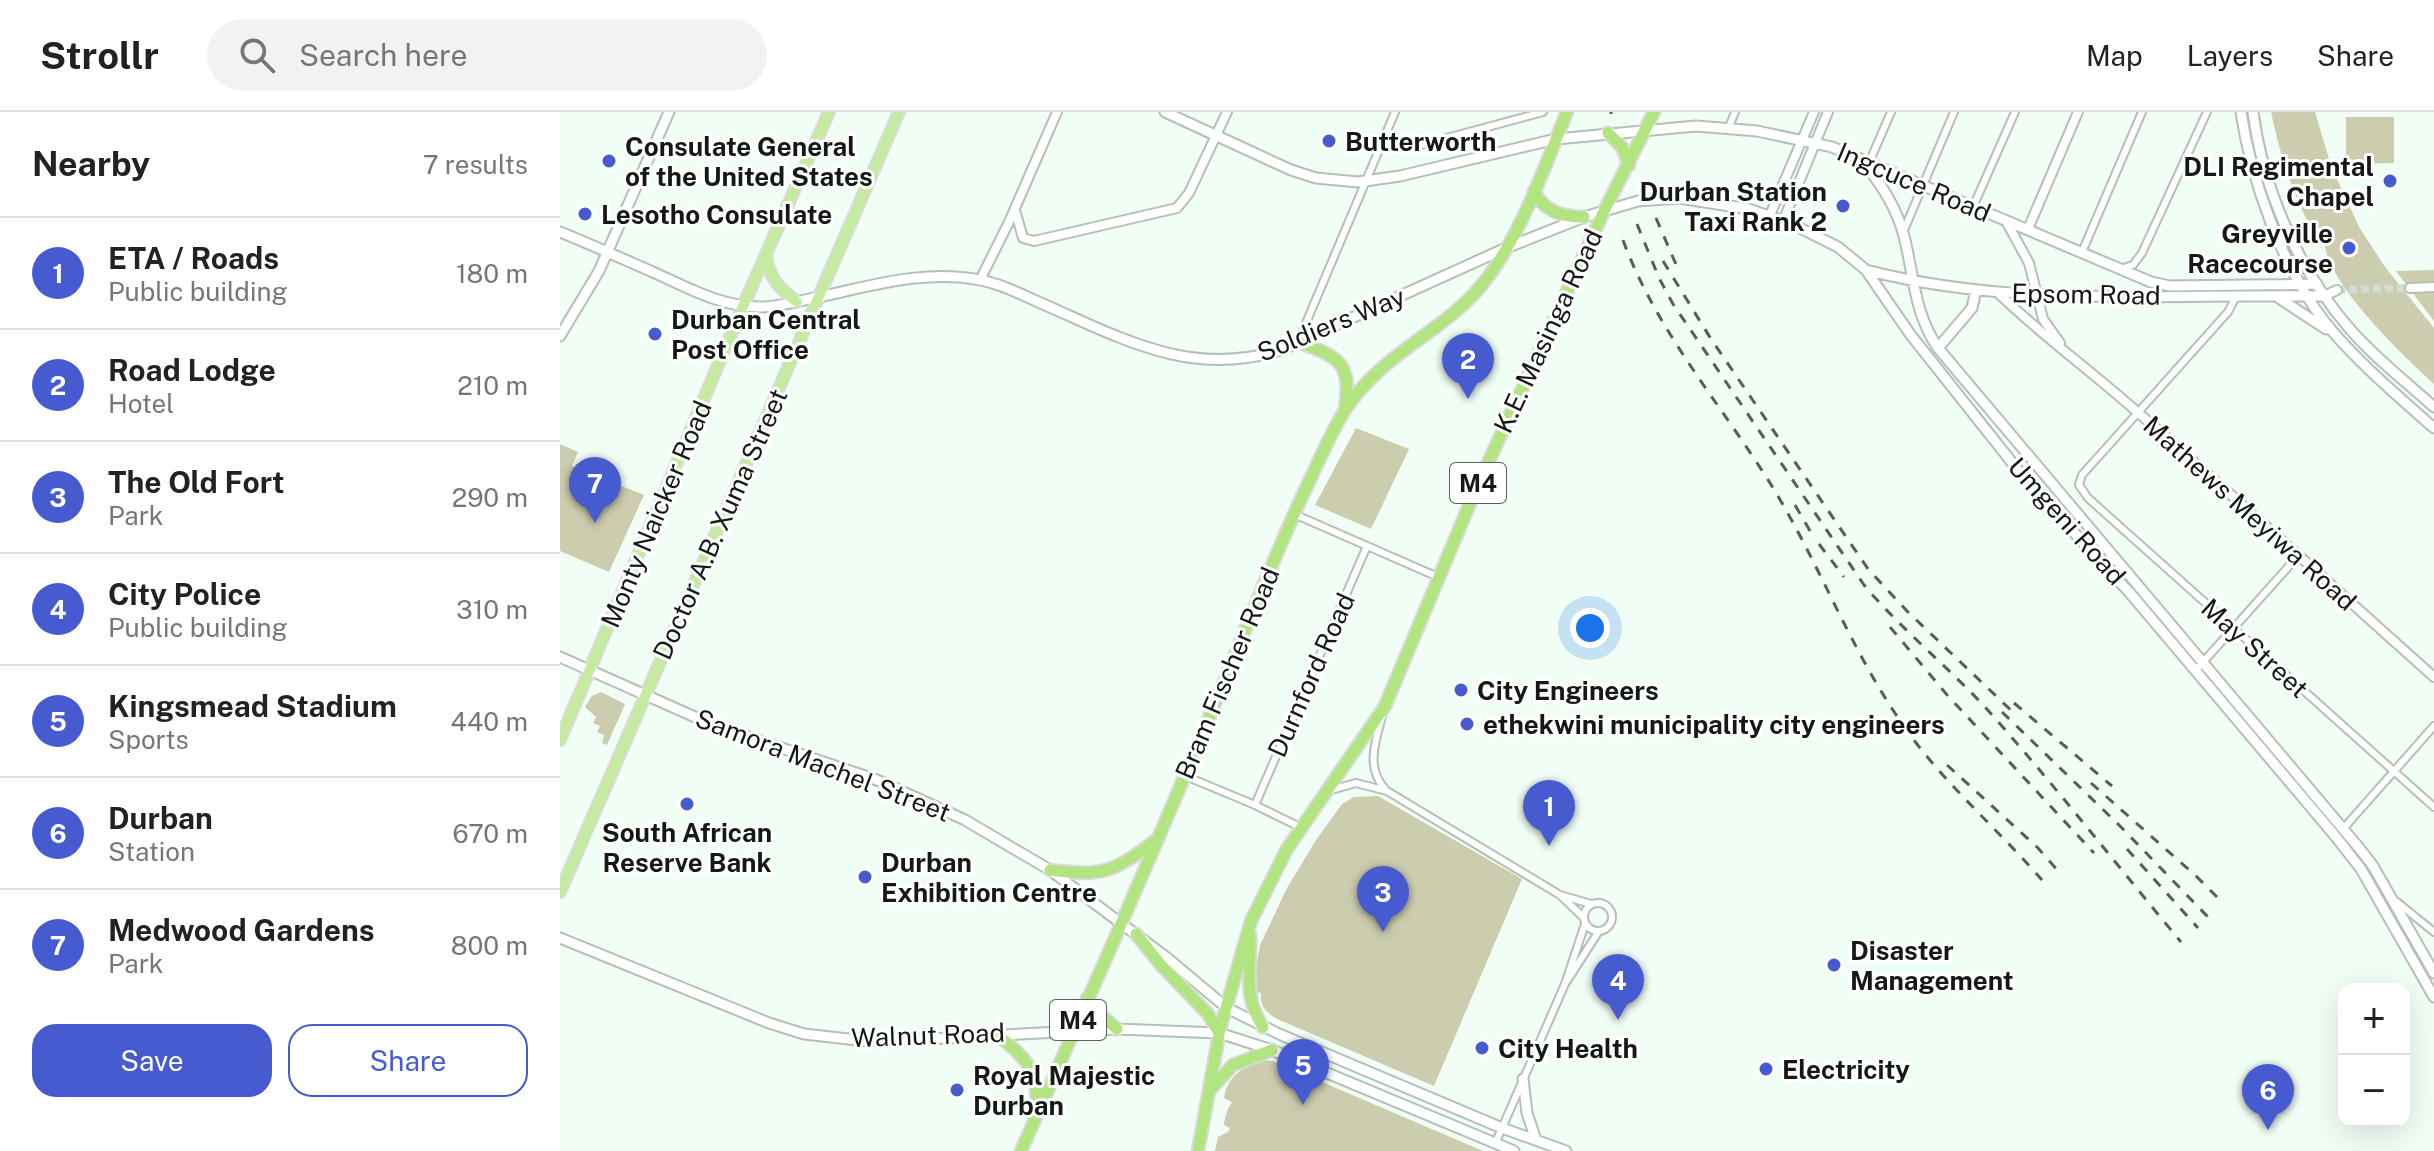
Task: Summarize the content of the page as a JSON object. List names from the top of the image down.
{
  "streets": {
    "highway": ["K.E. Masinga Road", "M4", "Bram Fischer Road"],
    "main road": [
      "Ingcuce Road",
      "Epsom Road",
      "Soldiers Way",
      "Monty Naicker Road",
      "Umgeni Road",
      "Doctor A.B. Xuma Street",
      "Samora Machel Street",
      "Walnut Road"
    ],
    "street": ["Mathews Meyiwa Road", "May Street", "Durnford Road"]
  },
  "crossings": [
    ["Ingcuce Road", "Epsom Road"],
    ["Ingcuce Road", "Soldiers Way"],
    ["Ingcuce Road", "K.E. Masinga Road"],
    ["Ingcuce Road", "Mathews Meyiwa Road"],
    ["Ingcuce Road", "Umgeni Road"],
    ["Ingcuce Road", "Bram Fischer Road"],
    ["Epsom Road", "Mathews Meyiwa Road"],
    ["Epsom Road", "Umgeni Road"],
    ["Soldiers Way", "K.E. Masinga Road"],
    ["Soldiers Way", "Monty Naicker Road"],
    ["Soldiers Way", "Umgeni Road"],
    ["Soldiers Way", "Doctor A.B. Xuma Street"],
    ["Soldiers Way", "Bram Fischer Road"],
    ["K.E. Masinga Road", "Umgeni Road"],
    ["K.E. Masinga Road", "Bram Fischer Road"],
    ["K.E. Masinga Road", "Samora Machel Street"],
    ["K.E. Masinga Road", "Walnut Road"],
    ["Mathews Meyiwa Road", "May Street"],
    ["Monty Naicker Road", "Samora Machel Street"],
    ["Umgeni Road", "Bram Fischer Road"],
    ["Doctor A.B. Xuma Street", "Samora Machel Street"],
    ["Bram Fischer Road", "Samora Machel Street"],
    ["Bram Fischer Road", "Walnut Road"]
  ],
  "places": [
    "Butterworth",
    "Consulate General of the United States",
    "DLI Regimental Chapel",
    "Durban Station Taxi Rank 2",
    "Lesotho Consulate",
    "Greyville Racecourse",
    "Durban Central Post Office",
    "City Engineers",
    "ethekwini municipality city engineers",
    "South African Reserve Bank",
    "Durban Exhibition Centre",
    "Disaster Management",
    "City Health",
    "Electricity",
    "Royal Majestic Durban"
  ],
  "page": {
    "header": "Strollr",
    "search": "Search here",
    "nav": ["Map", "Layers", "Share"],
    "heading": ["Nearby", "7 results"],
    "list": [
      {
        "mark": "1",
        "name": "ETA / Roads",
        "note": "Public building",
        "value": "180 m"
      },
      {
        "mark": "2",
        "name": "Road Lodge",
        "note": "Hotel",
        "value": "210 m"
      },
      {
        "mark": "3",
        "name": "The Old Fort",
        "note": "Park",
        "value": "290 m"
      },
      {
        "mark": "4",
        "name": "City Police",
        "note": "Public building",
        "value": "310 m"
      },
      {
        "mark": "5",
        "name": "Kingsmead Stadium",
        "note": "Sports",
        "value": "440 m"
      },
      {
        "mark": "6",
        "name": "Durban",
        "note": "Station",
        "value": "670 m"
      },
      {
        "mark": "7",
        "name": "Medwood Gardens",
        "note": "Park",
        "value": "800 m"
      }
    ],
    "pins": [
      "2",
      "7",
      "1",
      "3",
      "4",
      "5",
      "6"
    ],
    "map_buttons": ["+", "−"],
    "buttons": ["Save", "Share"]
  }
}
